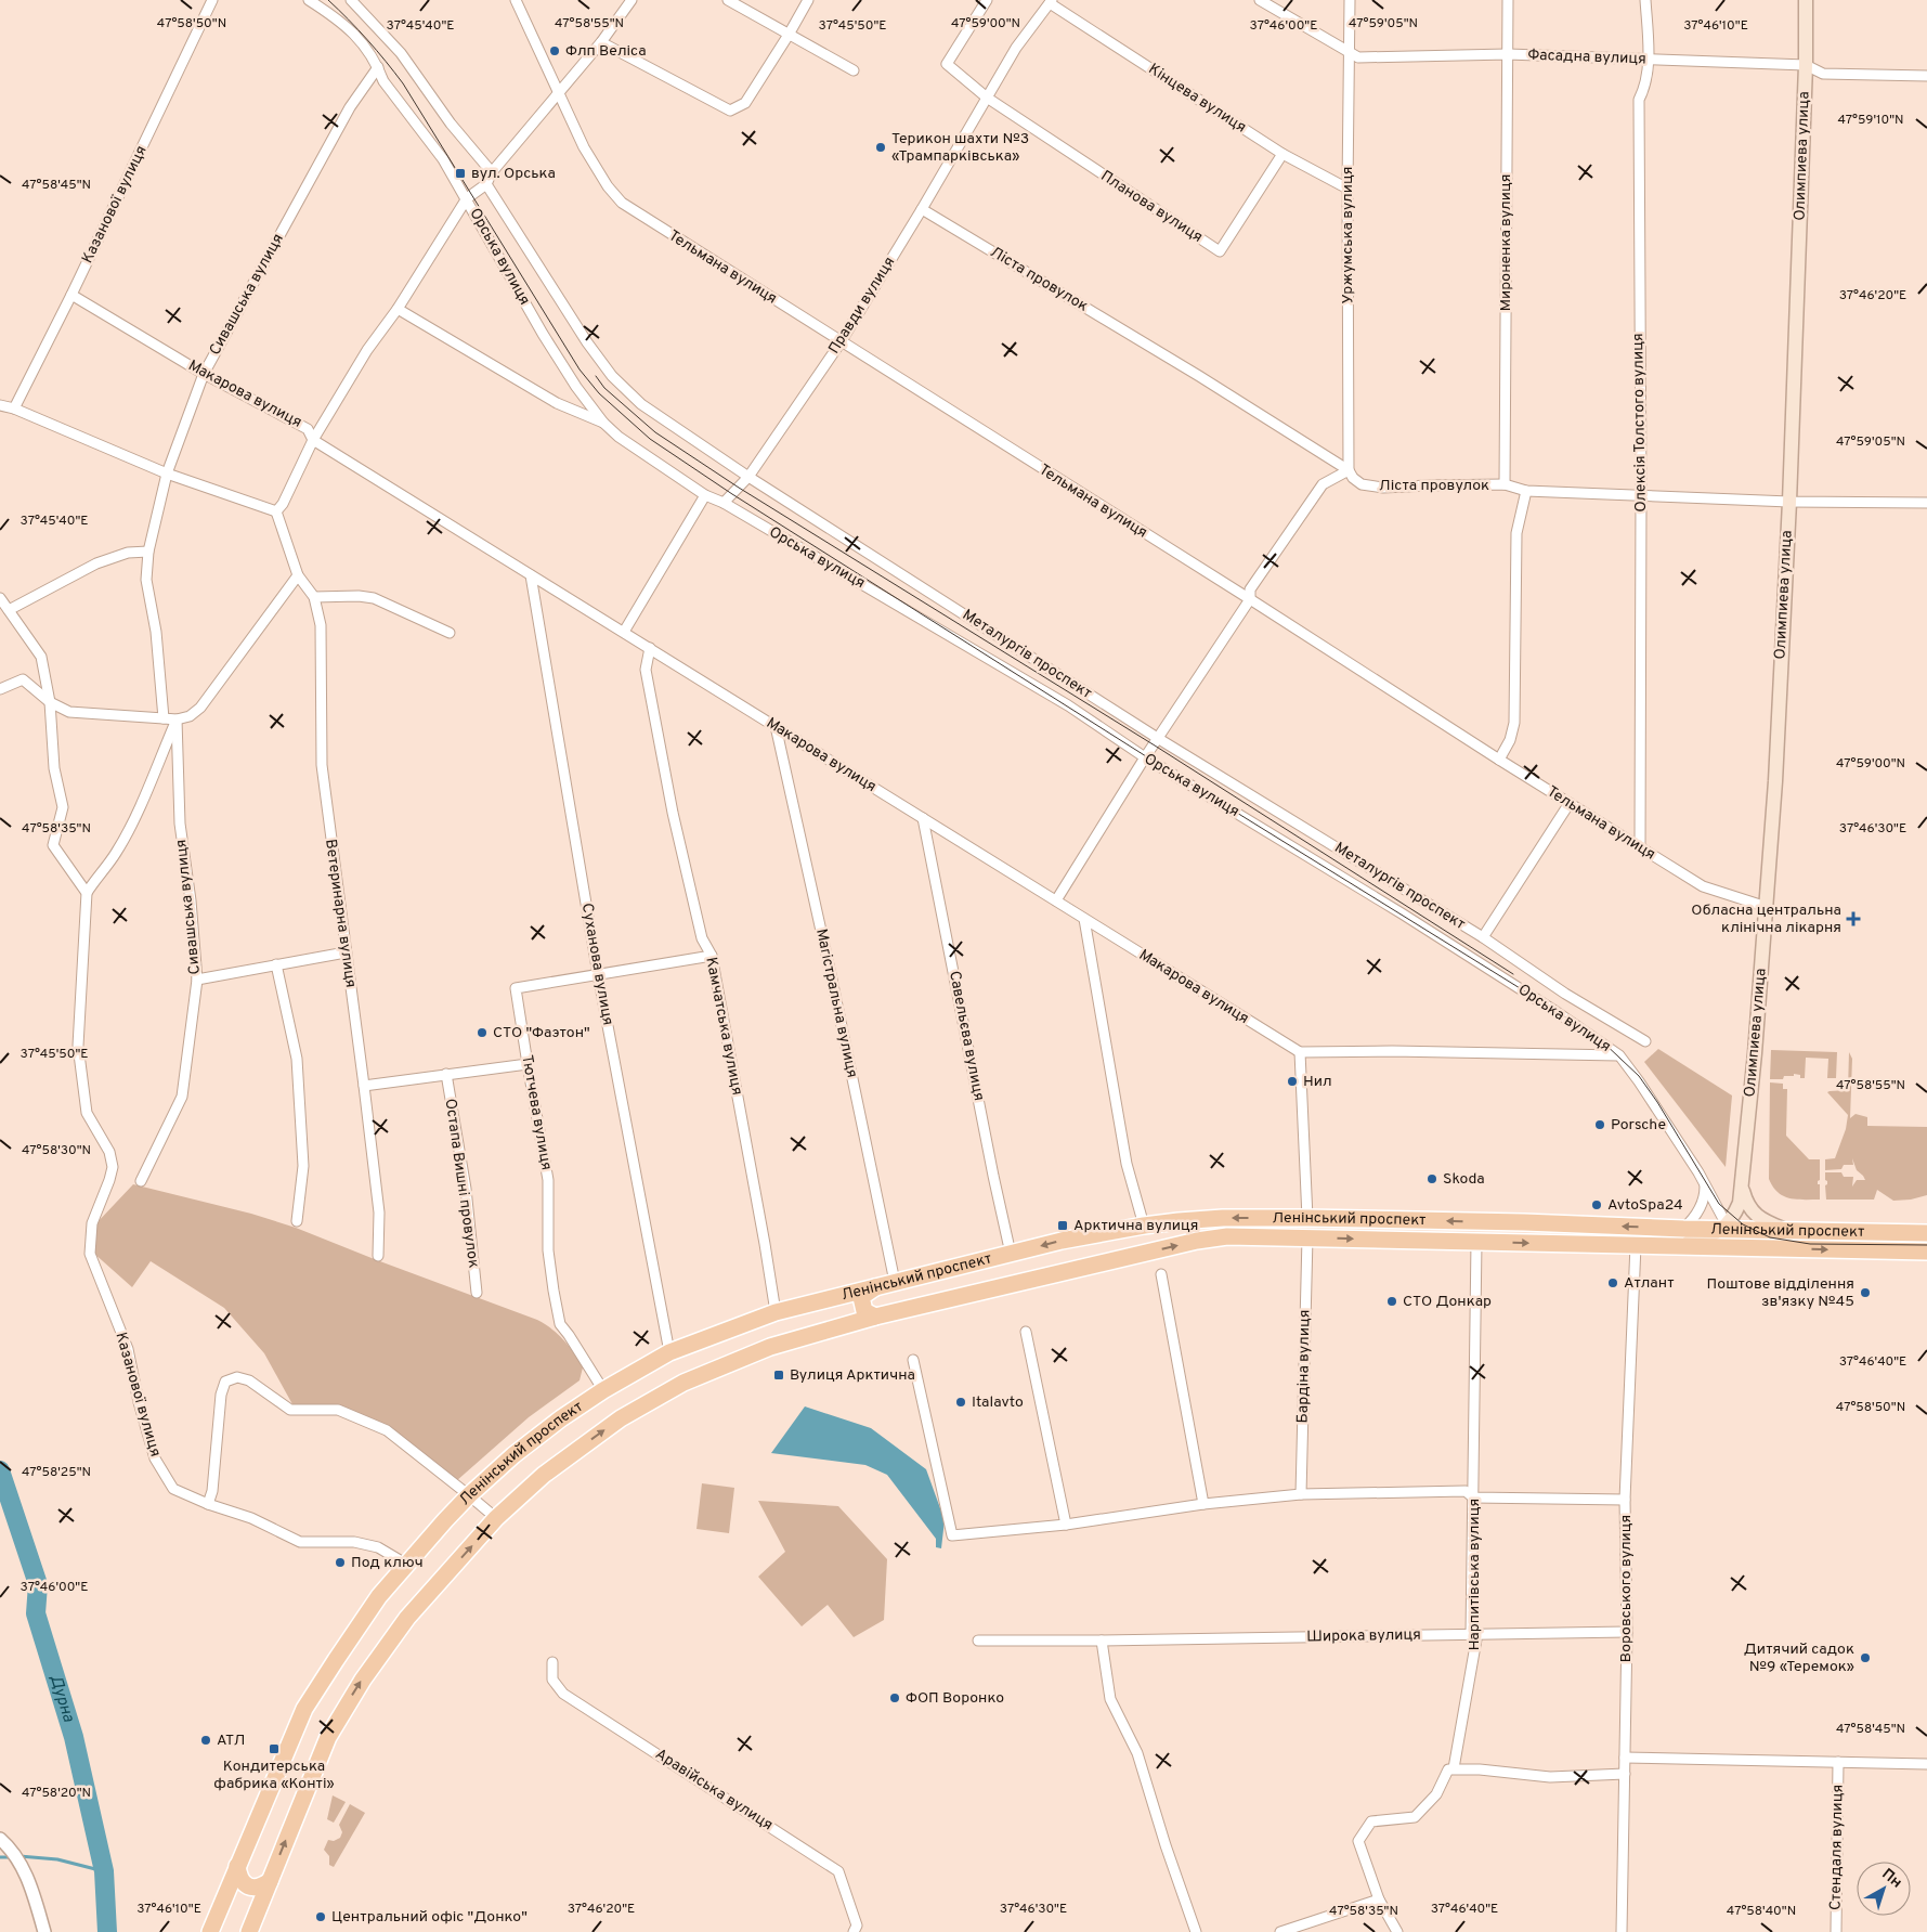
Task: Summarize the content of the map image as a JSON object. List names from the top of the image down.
{
  "streets": {
    "main road": ["Олимпиева улица", "Ленінський проспект"],
    "street": [
      "Фасадна вулиця",
      "Кінцева вулиця",
      "Казанової вулиця",
      "Планова вулиця",
      "Уржумська вулиця",
      "Мироненка вулиця",
      "Орська вулиця",
      "Тельмана вулиця",
      "Ліста провулок",
      "Сивашська вулиця",
      "Правди вулиця",
      "Макарова вулиця",
      "Олексія Толстого вулиця",
      "Металургів проспект",
      "Ветеринарна вулиця",
      "Суханова вулиця",
      "Магістральна вулиця",
      "Камчатська вулиця",
      "Савельєва вулиця",
      "Тютчева вулиця",
      "Остапа Вишні провулок",
      "Бардіна вулиця",
      "Нарпитівська вулиця",
      "Воровського вулиця",
      "Широка вулиця",
      "Аравійська вулиця",
      "Стендаля вулиця"
    ]
  },
  "crossings": [
    ["Фасадна вулиця", "Олимпиева улица"],
    ["Фасадна вулиця", "Уржумська вулиця"],
    ["Фасадна вулиця", "Мироненка вулиця"],
    ["Фасадна вулиця", "Олексія Толстого вулиця"],
    ["Кінцева вулиця", "Планова вулиця"],
    ["Кінцева вулиця", "Уржумська вулиця"],
    ["Кінцева вулиця", "Правди вулиця"],
    ["Олимпиева улица", "Тельмана вулиця"],
    ["Олимпиева улица", "Ліста провулок"],
    ["Казанової вулиця", "Макарова вулиця"],
    ["Казанової вулиця", "Ленінський проспект"],
    ["Планова вулиця", "Правди вулиця"],
    ["Уржумська вулиця", "Ліста провулок"],
    ["Мироненка вулиця", "Ліста провулок"],
    ["Орська вулиця", "Сивашська вулиця"],
    ["Орська вулиця", "Правди вулиця"],
    ["Орська вулиця", "Макарова вулиця"],
    ["Орська вулиця", "Ленінський проспект"],
    ["Тельмана вулиця", "Правди вулиця"],
    ["Тельмана вулиця", "Олексія Толстого вулиця"],
    ["Ліста провулок", "Правди вулиця"],
    ["Ліста провулок", "Олексія Толстого вулиця"],
    ["Сивашська вулиця", "Макарова вулиця"],
    ["Правди вулиця", "Металургів проспект"],
    ["Макарова вулиця", "Суханова вулиця"],
    ["Макарова вулиця", "Магістральна вулиця"],
    ["Макарова вулиця", "Камчатська вулиця"],
    ["Макарова вулиця", "Савельєва вулиця"],
    ["Суханова вулиця", "Тютчева вулиця"],
    ["Суханова вулиця", "Ленінський проспект"],
    ["Магістральна вулиця", "Ленінський проспект"],
    ["Камчатська вулиця", "Тютчева вулиця"],
    ["Камчатська вулиця", "Ленінський проспект"],
    ["Савельєва вулиця", "Ленінський проспект"],
    ["Тютчева вулиця", "Ленінський проспект"],
    ["Ленінський проспект", "Бардіна вулиця"],
    ["Ленінський проспект", "Нарпитівська вулиця"],
    ["Ленінський проспект", "Воровського вулиця"],
    ["Нарпитівська вулиця", "Широка вулиця"],
    ["Воровського вулиця", "Широка вулиця"]
  ],
  "water": ["Дурна"],
  "places": {
    "other": [
      "Флп Веліса",
      "Терикон шахти №3 «Трампарківська»",
      "СТО \"Фаэтон\"",
      "Нил",
      "Porsche",
      "Skoda",
      "AvtoSpa24",
      "Атлант",
      "Поштове відділення зв'язку №45",
      "СТО Донкар",
      "Italavto",
      "Под ключ",
      "Дитячий садок №9 «Теремок»",
      "ФОП Воронко",
      "АТЛ",
      "Центральний офіс \"Донко\""
    ],
    "transit": [
      "вул. Орська",
      "Арктична вулиця",
      "Вулиця Арктична",
      "Кондитерська фабрика «Конті»"
    ],
    "health": ["Обласна центральна клінічна лікарня"]
  },
  "north": "top right",
  "coordinates": [
    "47°58'50\"N",
    "47°58'55\"N",
    "47°59'00\"N",
    "47°59'05\"N",
    "37°45'40\"E",
    "37°46'00\"E",
    "37°46'10\"E",
    "37°45'50\"E",
    "47°59'10\"N",
    "47°58'45\"N",
    "37°46'20\"E",
    "47°58'35\"N",
    "37°46'30\"E",
    "47°58'30\"N",
    "37°46'40\"E",
    "47°58'25\"N",
    "47°58'20\"N",
    "47°58'40\"N"
  ]
}
